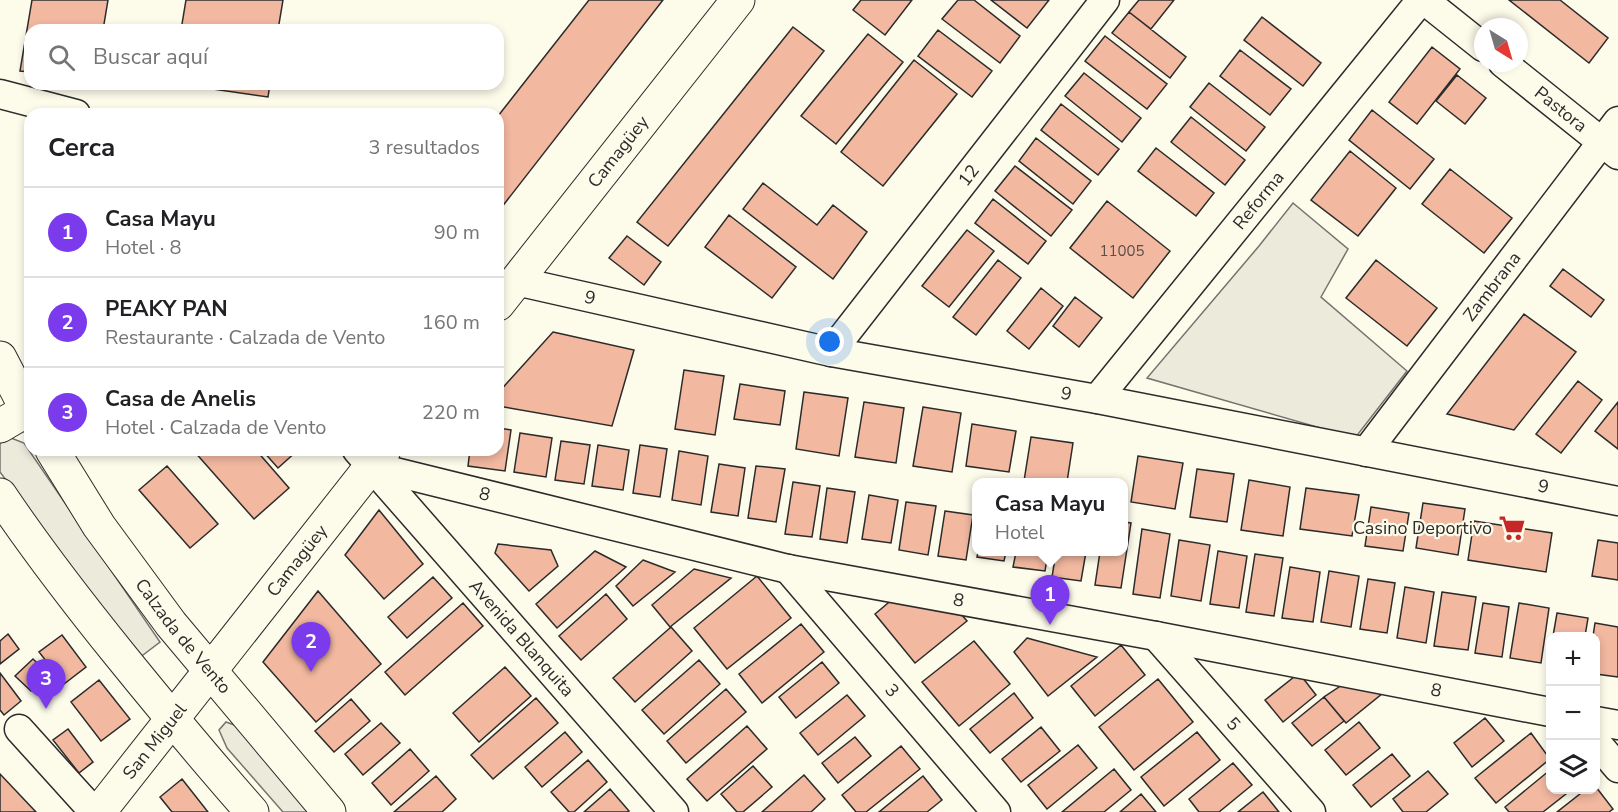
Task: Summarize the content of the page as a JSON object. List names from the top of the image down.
{
  "streets": {
    "main road": ["Camagüey", "Calzada de Vento", "San Miguel"],
    "street": [
      "Pastora",
      "12",
      "Reforma",
      "Zambrana",
      "9",
      "8",
      "Avenida Blanquita",
      "3",
      "5"
    ]
  },
  "crossings": [
    ["Pastora", "Zambrana"],
    ["Camagüey", "9"],
    ["Camagüey", "Calzada de Vento"],
    ["Camagüey", "San Miguel"],
    ["12", "9"],
    ["Reforma", "9"],
    ["Zambrana", "9"],
    ["8", "3"],
    ["8", "5"],
    ["Calzada de Vento", "San Miguel"]
  ],
  "places": {
    "supermarket": ["Casino Deportivo"]
  },
  "house_numbers": ["11005"],
  "north": "bottom right",
  "page": {
    "search": "Buscar aquí",
    "heading": ["Cerca", "3 resultados"],
    "list": [
      {
        "mark": "1",
        "name": "Casa Mayu",
        "note": "Hotel · 8",
        "value": "90 m"
      },
      {
        "mark": "2",
        "name": "PEAKY PAN",
        "note": "Restaurante · Calzada de Vento",
        "value": "160 m"
      },
      {
        "mark": "3",
        "name": "Casa de Anelis",
        "note": "Hotel · Calzada de Vento",
        "value": "220 m"
      }
    ],
    "popup": ["Casa Mayu", "Hotel"],
    "pins": ["1", "2", "3"],
    "map_buttons": ["+", "−"]
  }
}
